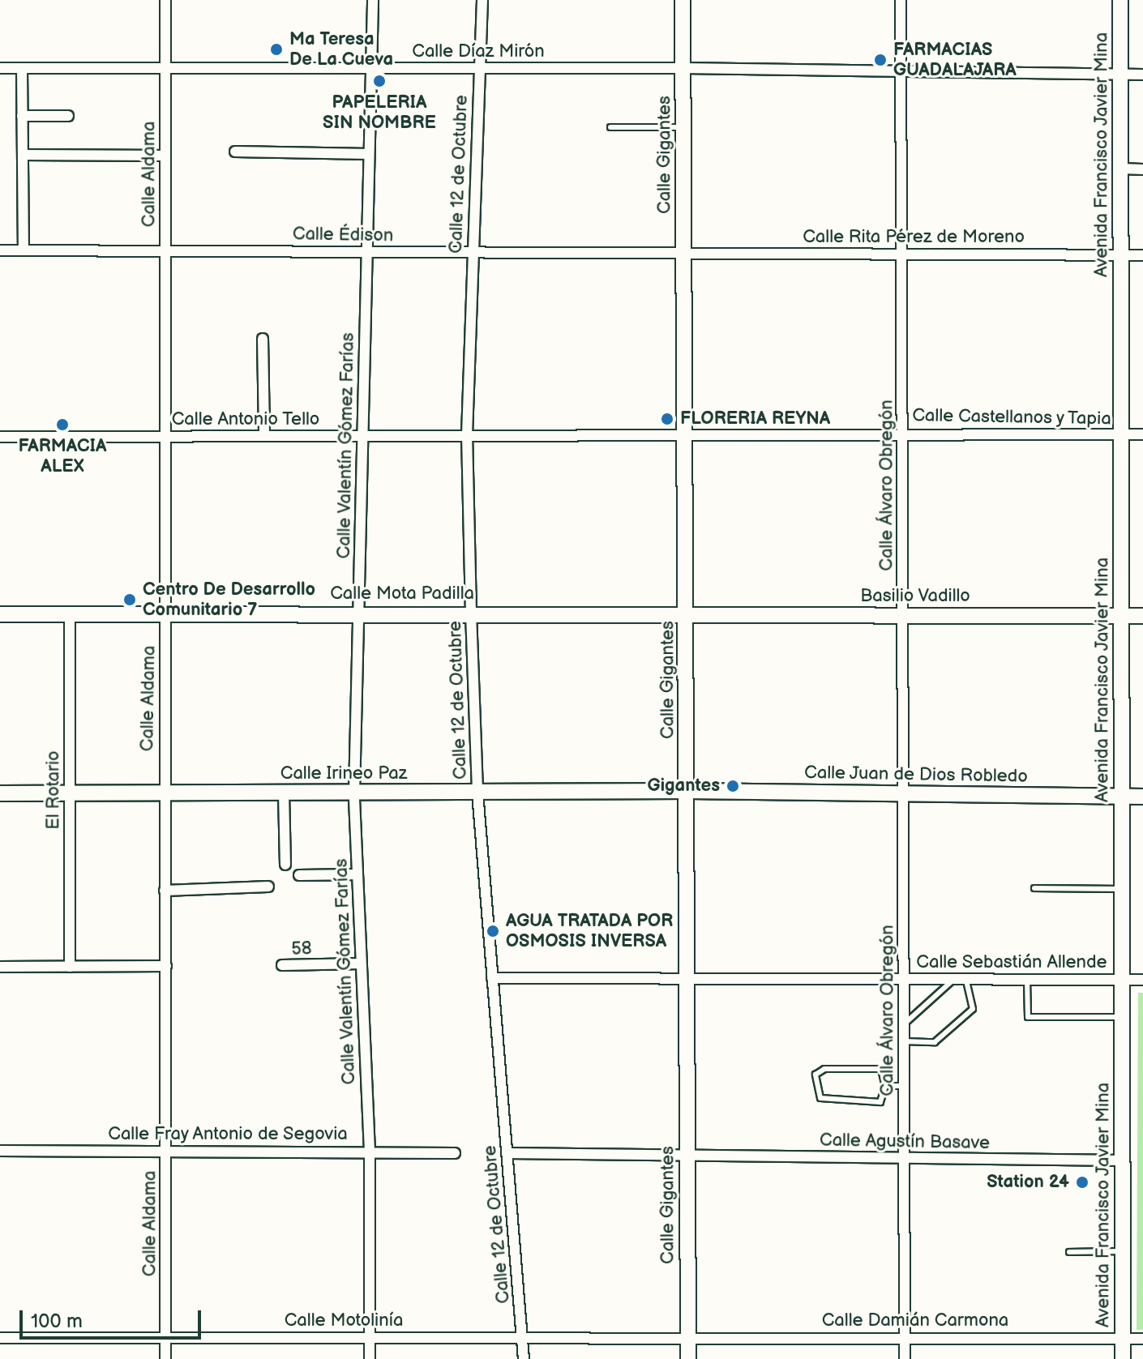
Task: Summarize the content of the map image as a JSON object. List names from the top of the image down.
{
  "streets": {
    "main road": [
      "Calle Gigantes",
      "Avenida Francisco Javier Mina",
      "Calle Mota Padilla",
      "Basilio Vadillo",
      "Calle Irineo Paz",
      "Calle Juan de Dios Robledo"
    ],
    "street": [
      "Calle Díaz Mirón",
      "Calle Aldama",
      "Calle 12 de Octubre",
      "Calle Édison",
      "Calle Rita Pérez de Moreno",
      "Calle Castellanos y Tapia",
      "Calle Antonio Tello",
      "Calle Valentín Gómez Farías",
      "Calle Álvaro Obregón",
      "El Rotario",
      "58",
      "Calle Sebastián Allende",
      "Calle Fray Antonio de Segovia",
      "Calle Agustín Basave",
      "Calle Motolinía",
      "Calle Damián Carmona"
    ]
  },
  "crossings": [
    ["Calle Díaz Mirón", "Calle Gigantes"],
    ["Calle Díaz Mirón", "Avenida Francisco Javier Mina"],
    ["Calle Díaz Mirón", "Calle Aldama"],
    ["Calle Díaz Mirón", "Calle 12 de Octubre"],
    ["Calle Díaz Mirón", "Calle Valentín Gómez Farías"],
    ["Calle Díaz Mirón", "Calle Álvaro Obregón"],
    ["Calle Gigantes", "Calle Édison"],
    ["Calle Gigantes", "Calle Rita Pérez de Moreno"],
    ["Calle Gigantes", "Calle Castellanos y Tapia"],
    ["Calle Gigantes", "Calle Antonio Tello"],
    ["Calle Gigantes", "Calle Mota Padilla"],
    ["Calle Gigantes", "Basilio Vadillo"],
    ["Calle Gigantes", "Calle Irineo Paz"],
    ["Calle Gigantes", "Calle Juan de Dios Robledo"],
    ["Calle Gigantes", "Calle Sebastián Allende"],
    ["Calle Gigantes", "Calle Agustín Basave"],
    ["Calle Gigantes", "Calle Motolinía"],
    ["Calle Gigantes", "Calle Damián Carmona"],
    ["Avenida Francisco Javier Mina", "Calle Rita Pérez de Moreno"],
    ["Avenida Francisco Javier Mina", "Calle Castellanos y Tapia"],
    ["Avenida Francisco Javier Mina", "Basilio Vadillo"],
    ["Avenida Francisco Javier Mina", "Calle Juan de Dios Robledo"],
    ["Avenida Francisco Javier Mina", "Calle Sebastián Allende"],
    ["Avenida Francisco Javier Mina", "Calle Agustín Basave"],
    ["Avenida Francisco Javier Mina", "Calle Damián Carmona"],
    ["Calle Aldama", "Calle Édison"],
    ["Calle Aldama", "Calle Antonio Tello"],
    ["Calle Aldama", "Calle Mota Padilla"],
    ["Calle Aldama", "Calle Irineo Paz"],
    ["Calle Aldama", "Calle Fray Antonio de Segovia"],
    ["Calle Aldama", "Calle Motolinía"],
    ["Calle 12 de Octubre", "Calle Édison"],
    ["Calle 12 de Octubre", "Calle Antonio Tello"],
    ["Calle 12 de Octubre", "Calle Mota Padilla"],
    ["Calle 12 de Octubre", "Calle Irineo Paz"],
    ["Calle 12 de Octubre", "Calle Sebastián Allende"],
    ["Calle 12 de Octubre", "Calle Motolinía"],
    ["Calle Édison", "Calle Rita Pérez de Moreno"],
    ["Calle Édison", "Calle Valentín Gómez Farías"],
    ["Calle Rita Pérez de Moreno", "Calle Álvaro Obregón"],
    ["Calle Castellanos y Tapia", "Calle Antonio Tello"],
    ["Calle Castellanos y Tapia", "Calle Álvaro Obregón"],
    ["Calle Antonio Tello", "Calle Valentín Gómez Farías"],
    ["Calle Valentín Gómez Farías", "Calle Mota Padilla"],
    ["Calle Valentín Gómez Farías", "Calle Irineo Paz"],
    ["Calle Valentín Gómez Farías", "58"],
    ["Calle Valentín Gómez Farías", "Calle Fray Antonio de Segovia"],
    ["Calle Valentín Gómez Farías", "Calle Motolinía"],
    ["Calle Álvaro Obregón", "Basilio Vadillo"],
    ["Calle Álvaro Obregón", "Calle Juan de Dios Robledo"],
    ["Calle Álvaro Obregón", "Calle Sebastián Allende"],
    ["Calle Álvaro Obregón", "Calle Agustín Basave"],
    ["Calle Álvaro Obregón", "Calle Damián Carmona"],
    ["Calle Mota Padilla", "Basilio Vadillo"],
    ["Calle Mota Padilla", "El Rotario"],
    ["Calle Irineo Paz", "Calle Juan de Dios Robledo"],
    ["Calle Irineo Paz", "El Rotario"],
    ["Calle Motolinía", "Calle Damián Carmona"]
  ],
  "places": [
    "Ma Teresa De La Cueva",
    "FARMACIAS GUADALAJARA",
    "PAPELERIA SIN NOMBRE",
    "FLORERIA REYNA",
    "FARMACIA ALEX",
    "Centro De Desarrollo Comunitario 7",
    "Gigantes",
    "AGUA TRATADA POR OSMOSIS INVERSA",
    "Station 24"
  ],
  "scale_bar": "100 m"
}
